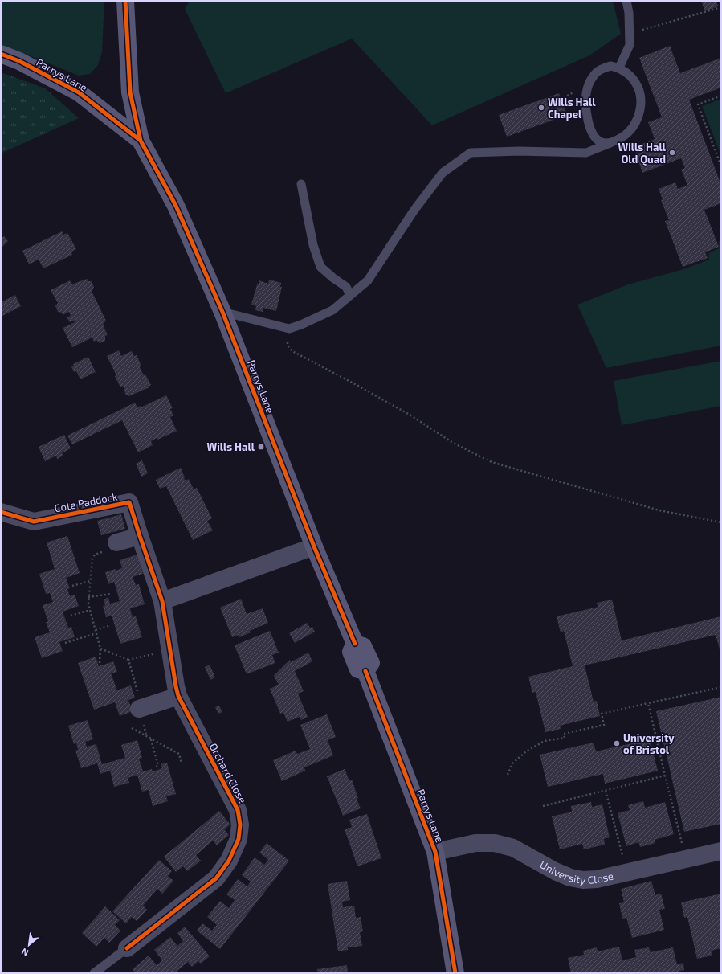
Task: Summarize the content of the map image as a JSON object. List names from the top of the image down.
{
  "streets": {
    "main road": ["Parrys Lane"],
    "street": ["Cote Paddock", "Orchard Close", "University Close"]
  },
  "crossings": [
    ["Parrys Lane", "University Close"],
    ["Cote Paddock", "Orchard Close"]
  ],
  "places": {
    "other": ["Wills Hall Chapel", "Wills Hall Old Quad", "University of Bristol"],
    "transit": ["Wills Hall"]
  },
  "north": "bottom left"
}
